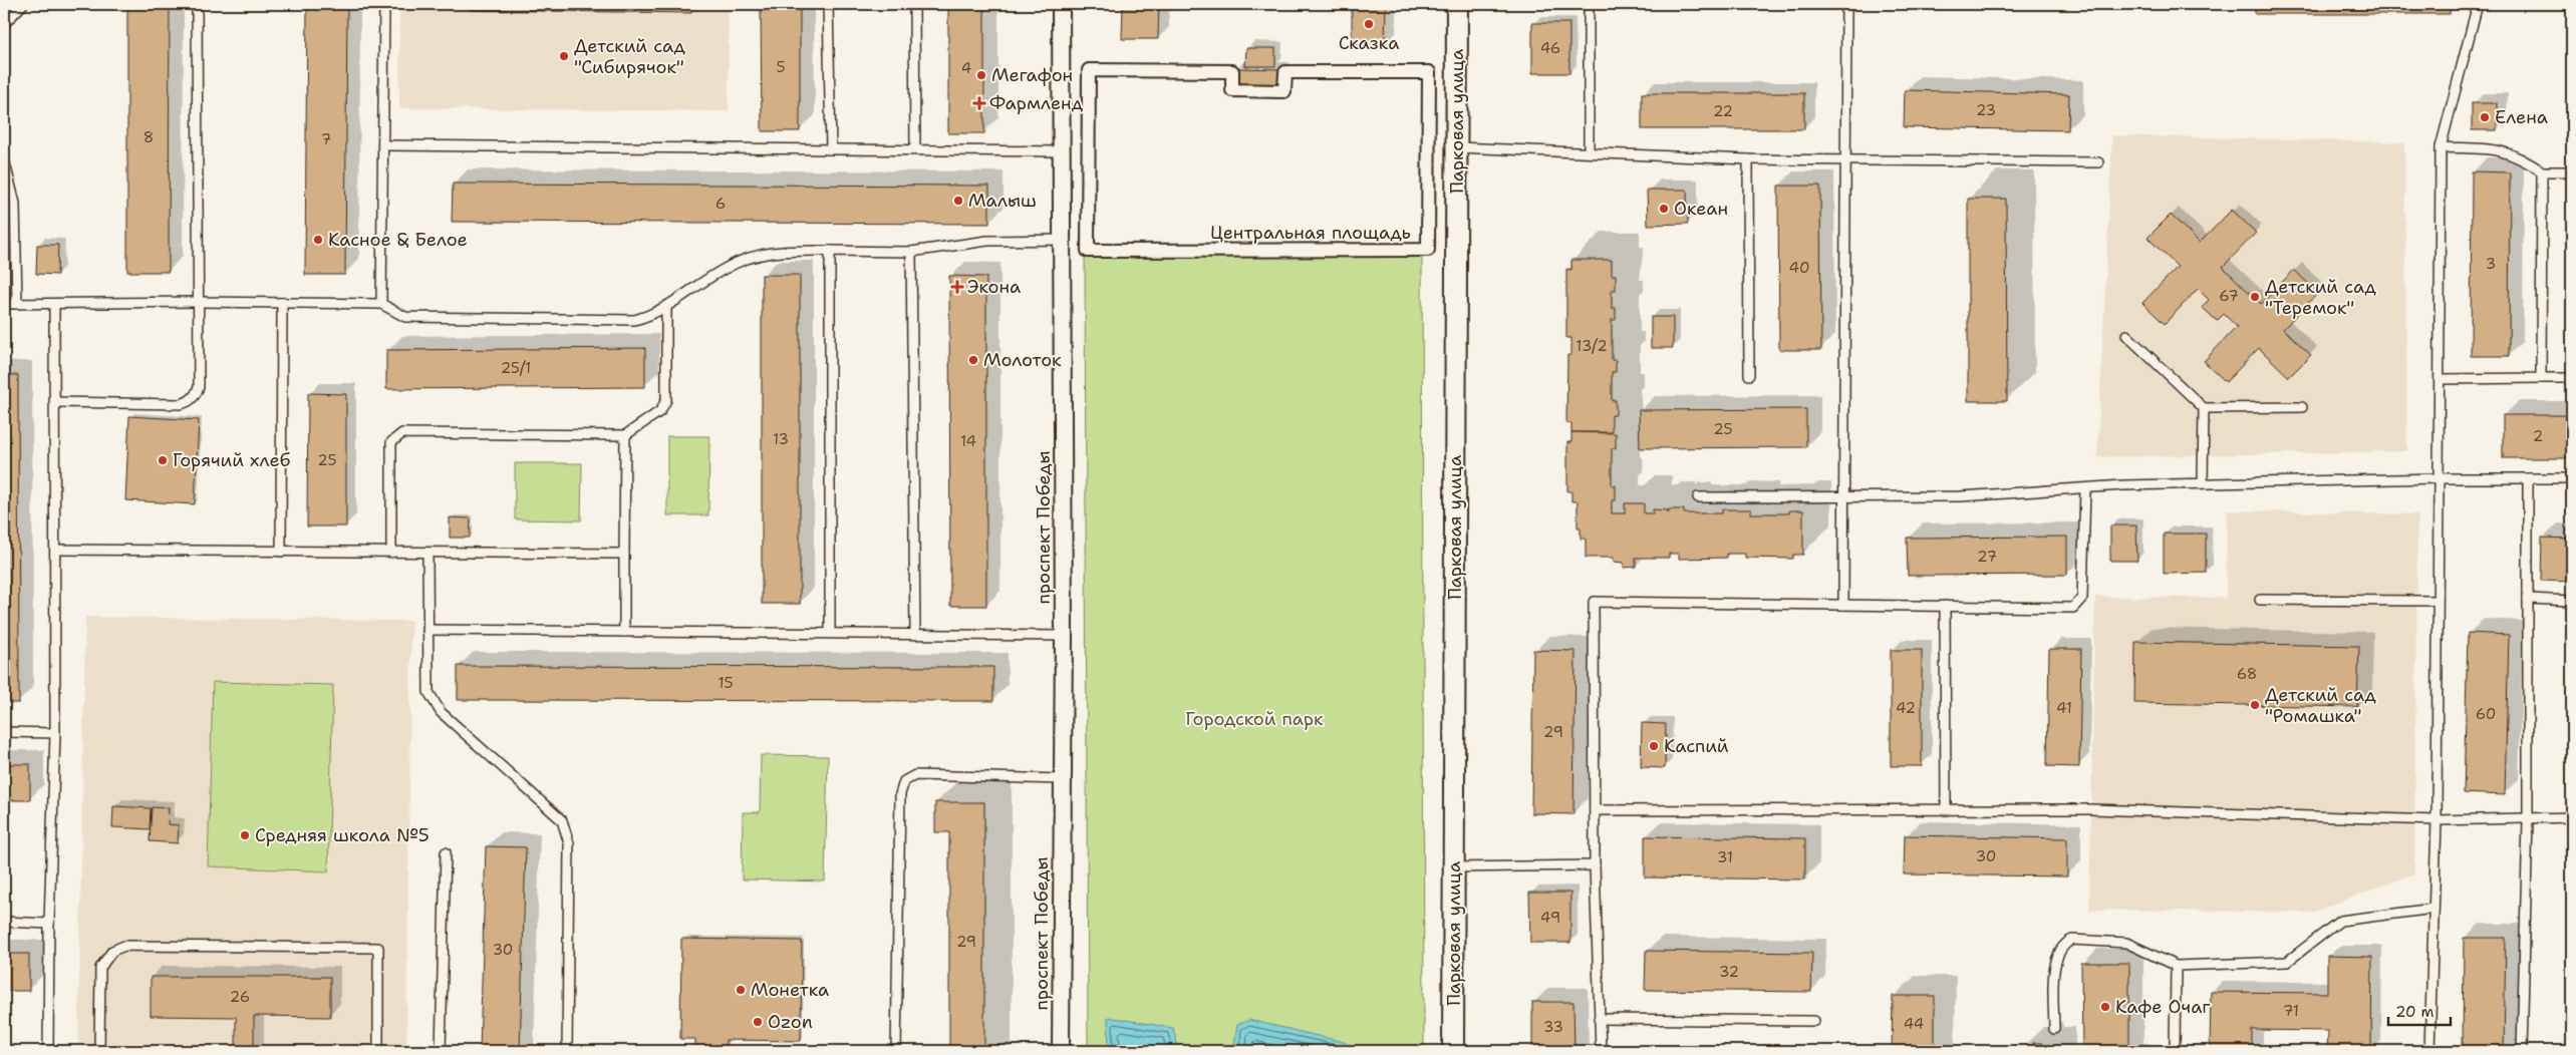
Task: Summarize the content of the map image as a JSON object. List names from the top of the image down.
{
  "streets": {
    "street": ["Парковая улица", "Центральная площадь", "проспект Победы"]
  },
  "parks": ["Городской парк"],
  "places": {
    "other": [
      "Сказка",
      "Детский сад \"Сибирячок\"",
      "Мегафон",
      "Елена",
      "Малыш",
      "Океан",
      "Касное & Белое",
      "Детский сад \"Теремок\"",
      "Молоток",
      "Горячий хлеб",
      "Детский сад \"Ромашка\"",
      "Каспий",
      "Средняя школа №5",
      "Монетка",
      "Кафе Очаг",
      "Ozon"
    ],
    "health": ["Фармленд", "Экона"]
  },
  "house_numbers": [
    "46",
    "5",
    "4",
    "23",
    "22",
    "8",
    "7",
    "6",
    "3",
    "40",
    "67",
    "13/2",
    "25/1",
    "25",
    "2",
    "13",
    "14",
    "25",
    "27",
    "68",
    "15",
    "42",
    "41",
    "60",
    "29",
    "30",
    "31",
    "49",
    "29",
    "30",
    "32",
    "26",
    "71",
    "44",
    "33"
  ],
  "scale_bar": "20 m"
}
